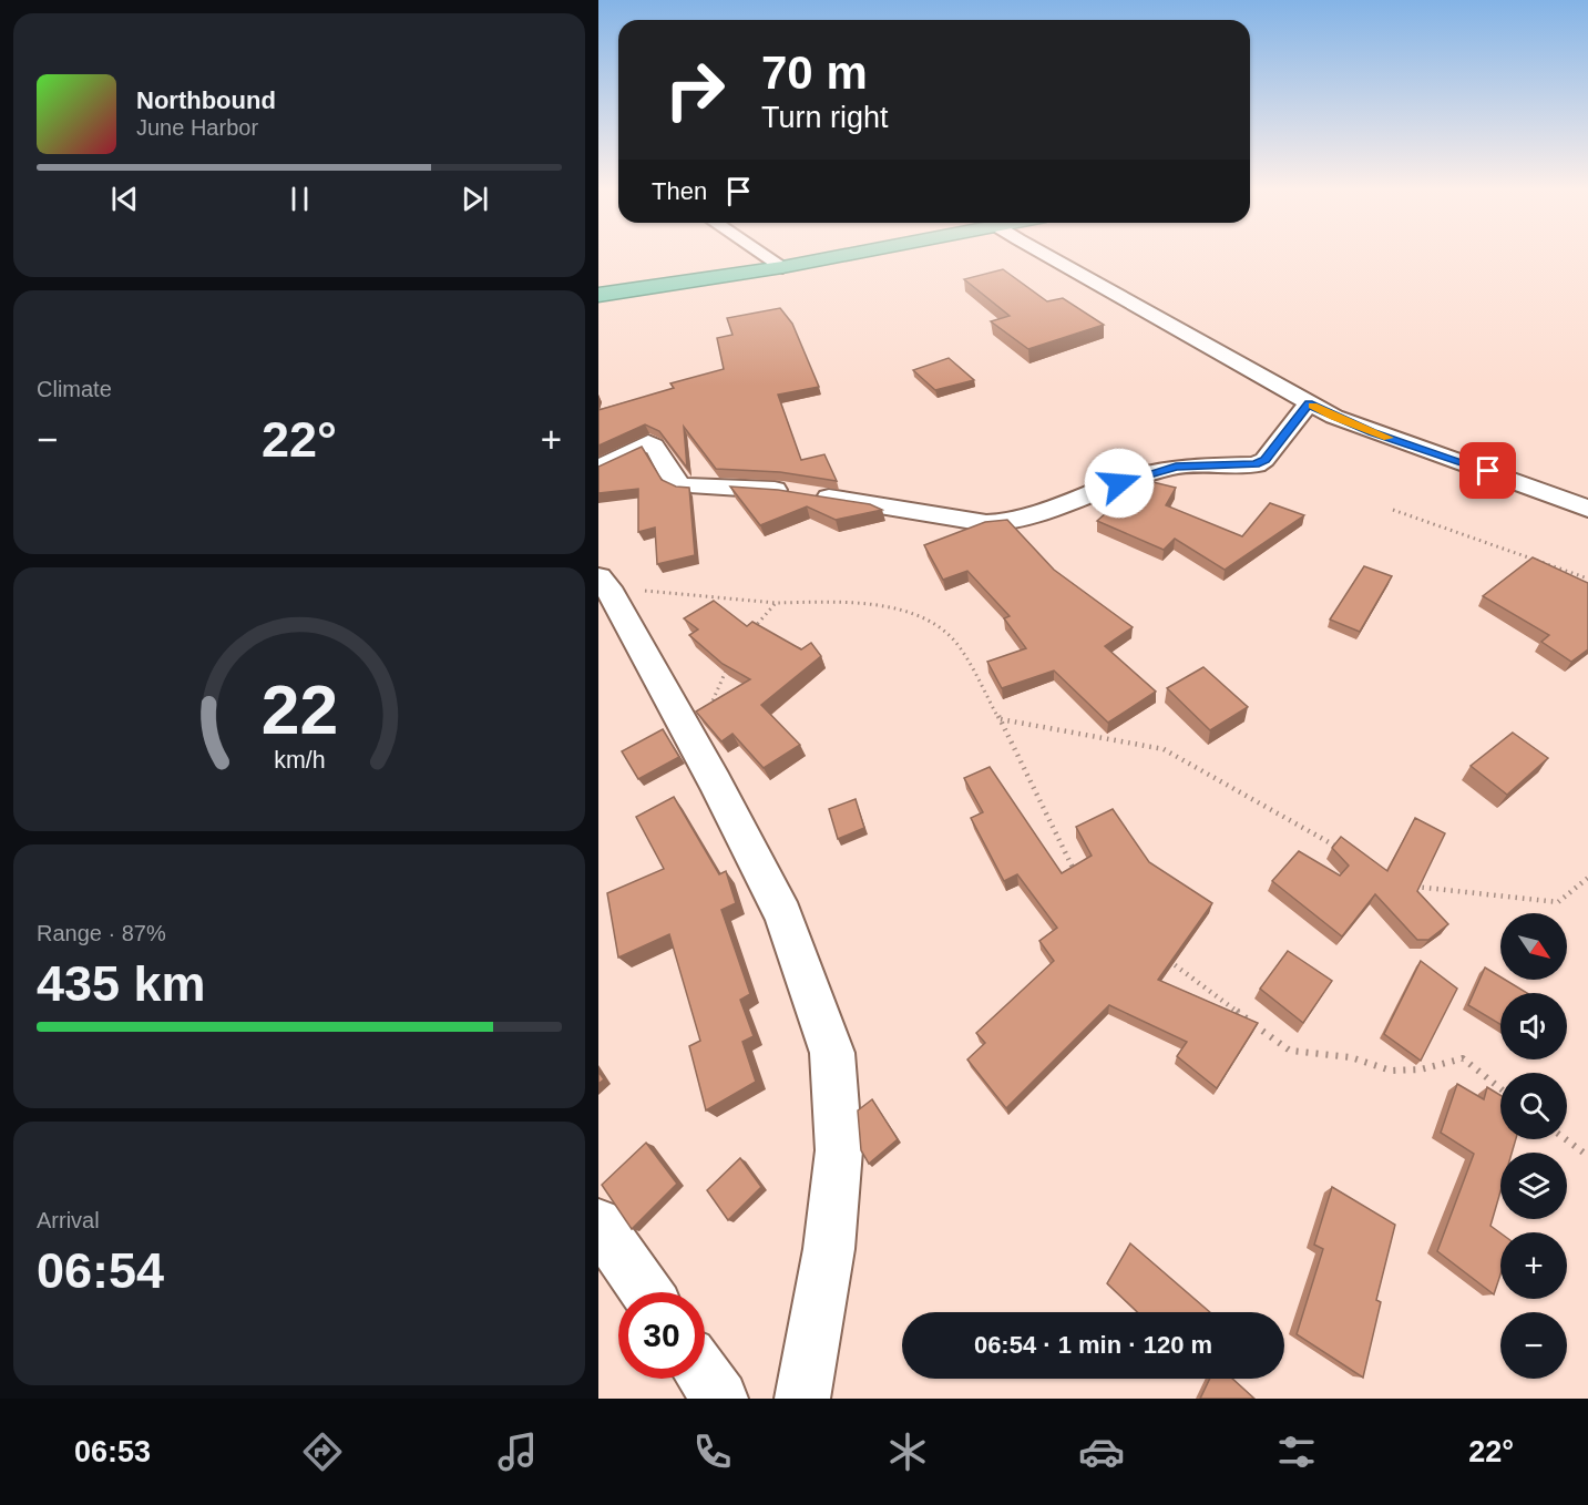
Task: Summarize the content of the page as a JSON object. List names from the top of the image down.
{
  "north": "bottom right",
  "page": {
    "turn": ["70 m", "Turn right"],
    "song": ["Northbound", "June Harbor"],
    "then": "Then",
    "tile": [
      "Climate",
      ["Range · 87%", "435 km"],
      ["Arrival", "06:54"]
    ],
    "heat": ["−", "22°", "+"],
    "map_buttons": ["+", "−"],
    "limit": "30",
    "trip": "06:54 · 1 min · 120 m",
    "tabs": ["06:53", "22°"],
    "gauge": ["22", "km/h"]
  }
}
